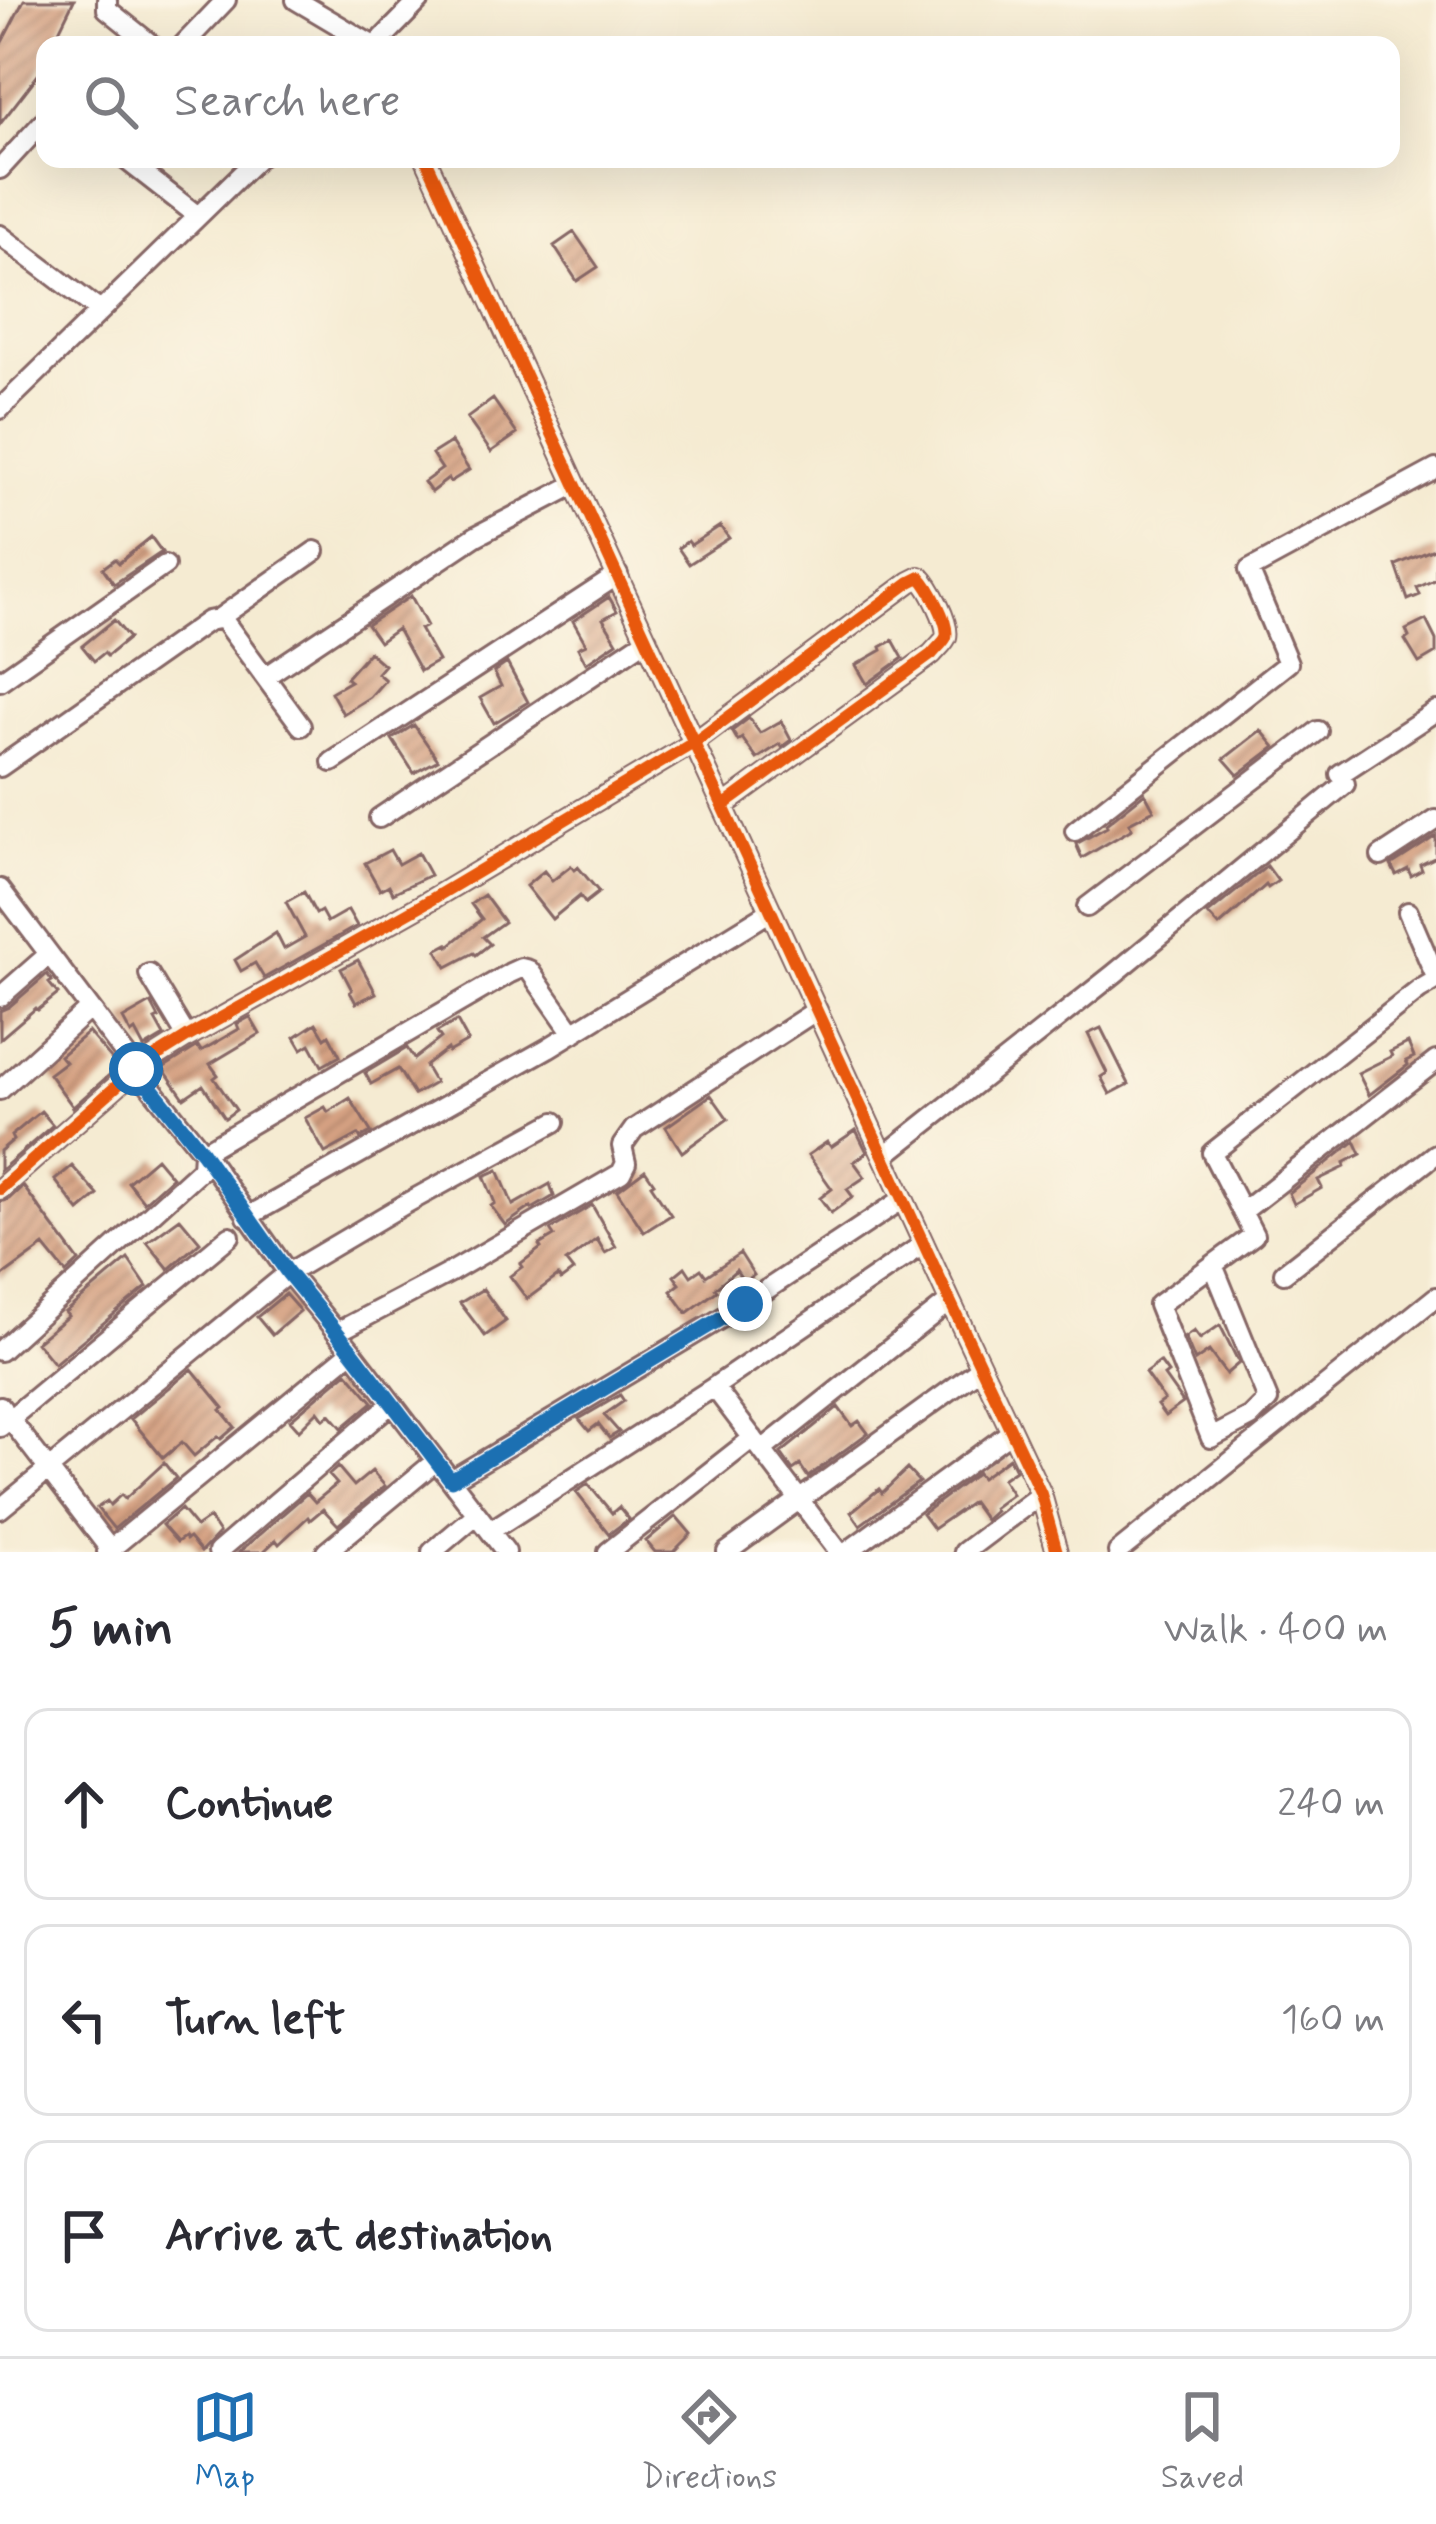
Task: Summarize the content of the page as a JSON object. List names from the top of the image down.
{
  "page": {
    "search": "Search here",
    "heading": ["5 min", "Walk · 400 m"],
    "list": [
      ["Continue", "240 m"],
      ["Turn left", "160 m"],
      "Arrive at destination"
    ],
    "nav": ["Map", "Directions", "Saved"]
  }
}
